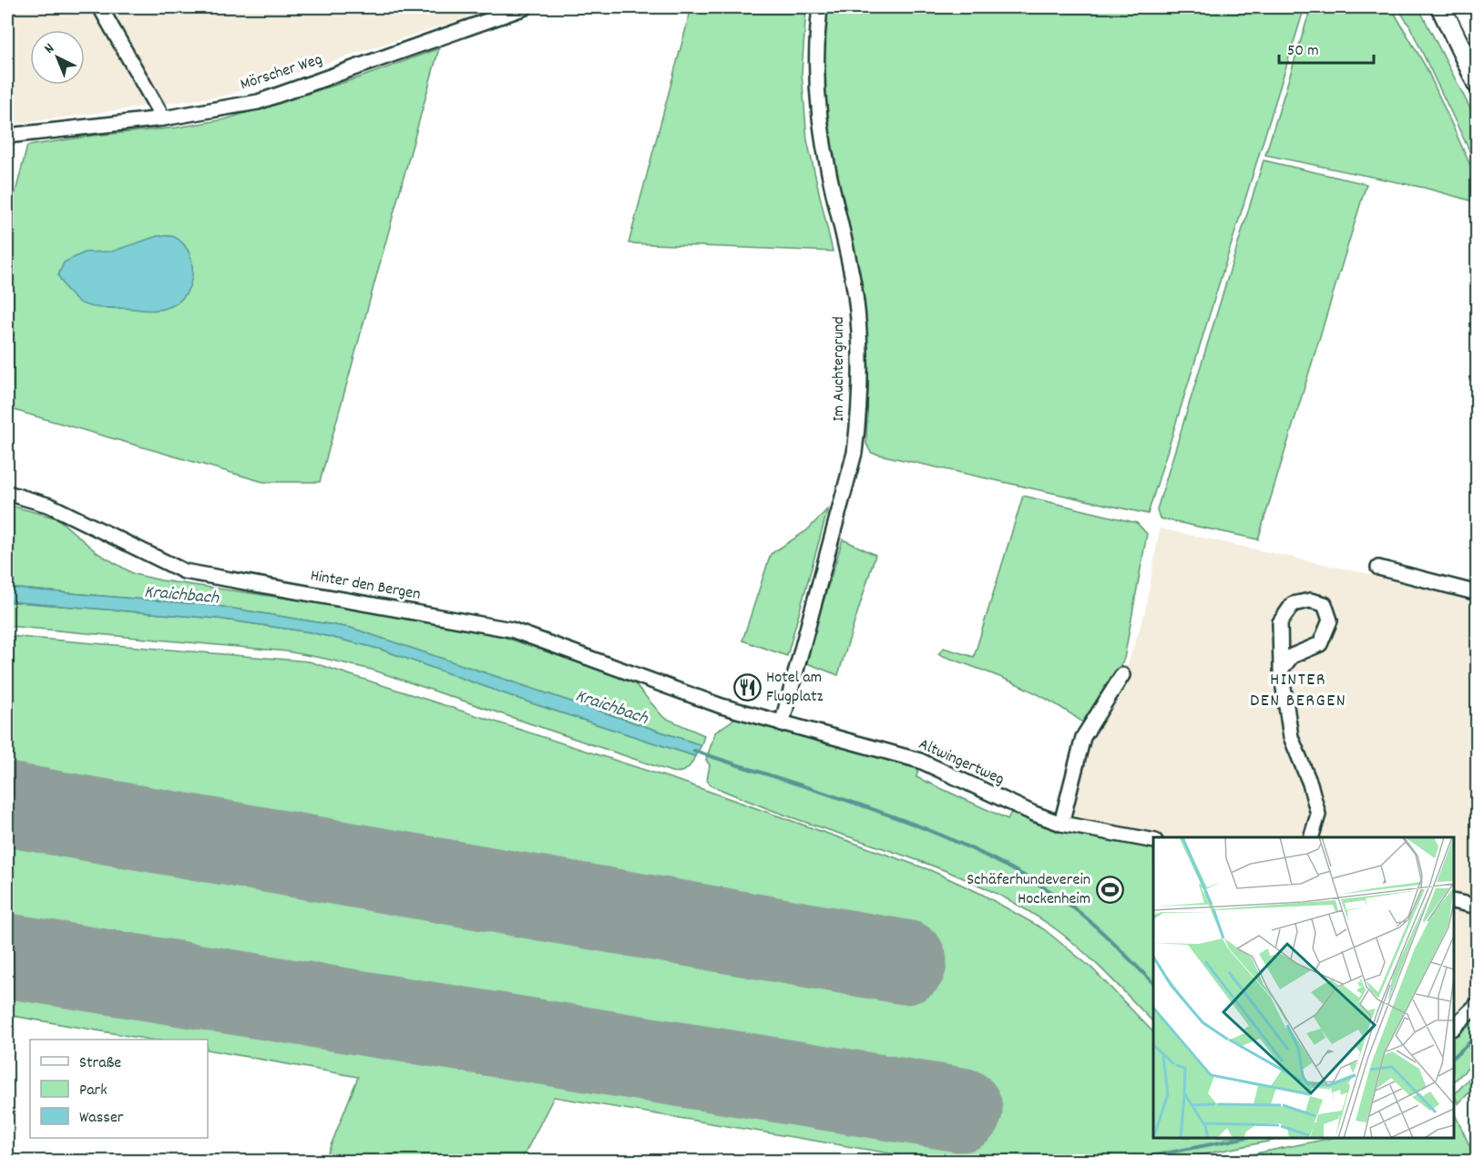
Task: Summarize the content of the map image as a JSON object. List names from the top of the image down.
{
  "streets": {
    "street": [
      "Mörscher Weg",
      "Im Auchtergrund",
      "Hinter den Bergen",
      "Altwingertweg"
    ]
  },
  "crossings": [
    ["Im Auchtergrund", "Altwingertweg"],
    ["Hinter den Bergen", "Altwingertweg"]
  ],
  "districts": ["HINTER DEN BERGEN"],
  "water": ["Kraichbach"],
  "places": {
    "restaurant": ["Hotel am Flugplatz"],
    "sports": ["Schäferhundeverein Hockenheim"]
  },
  "legend": ["Straße", "Park", "Wasser"],
  "scale_bar": "50 m",
  "north": "top left"
}
